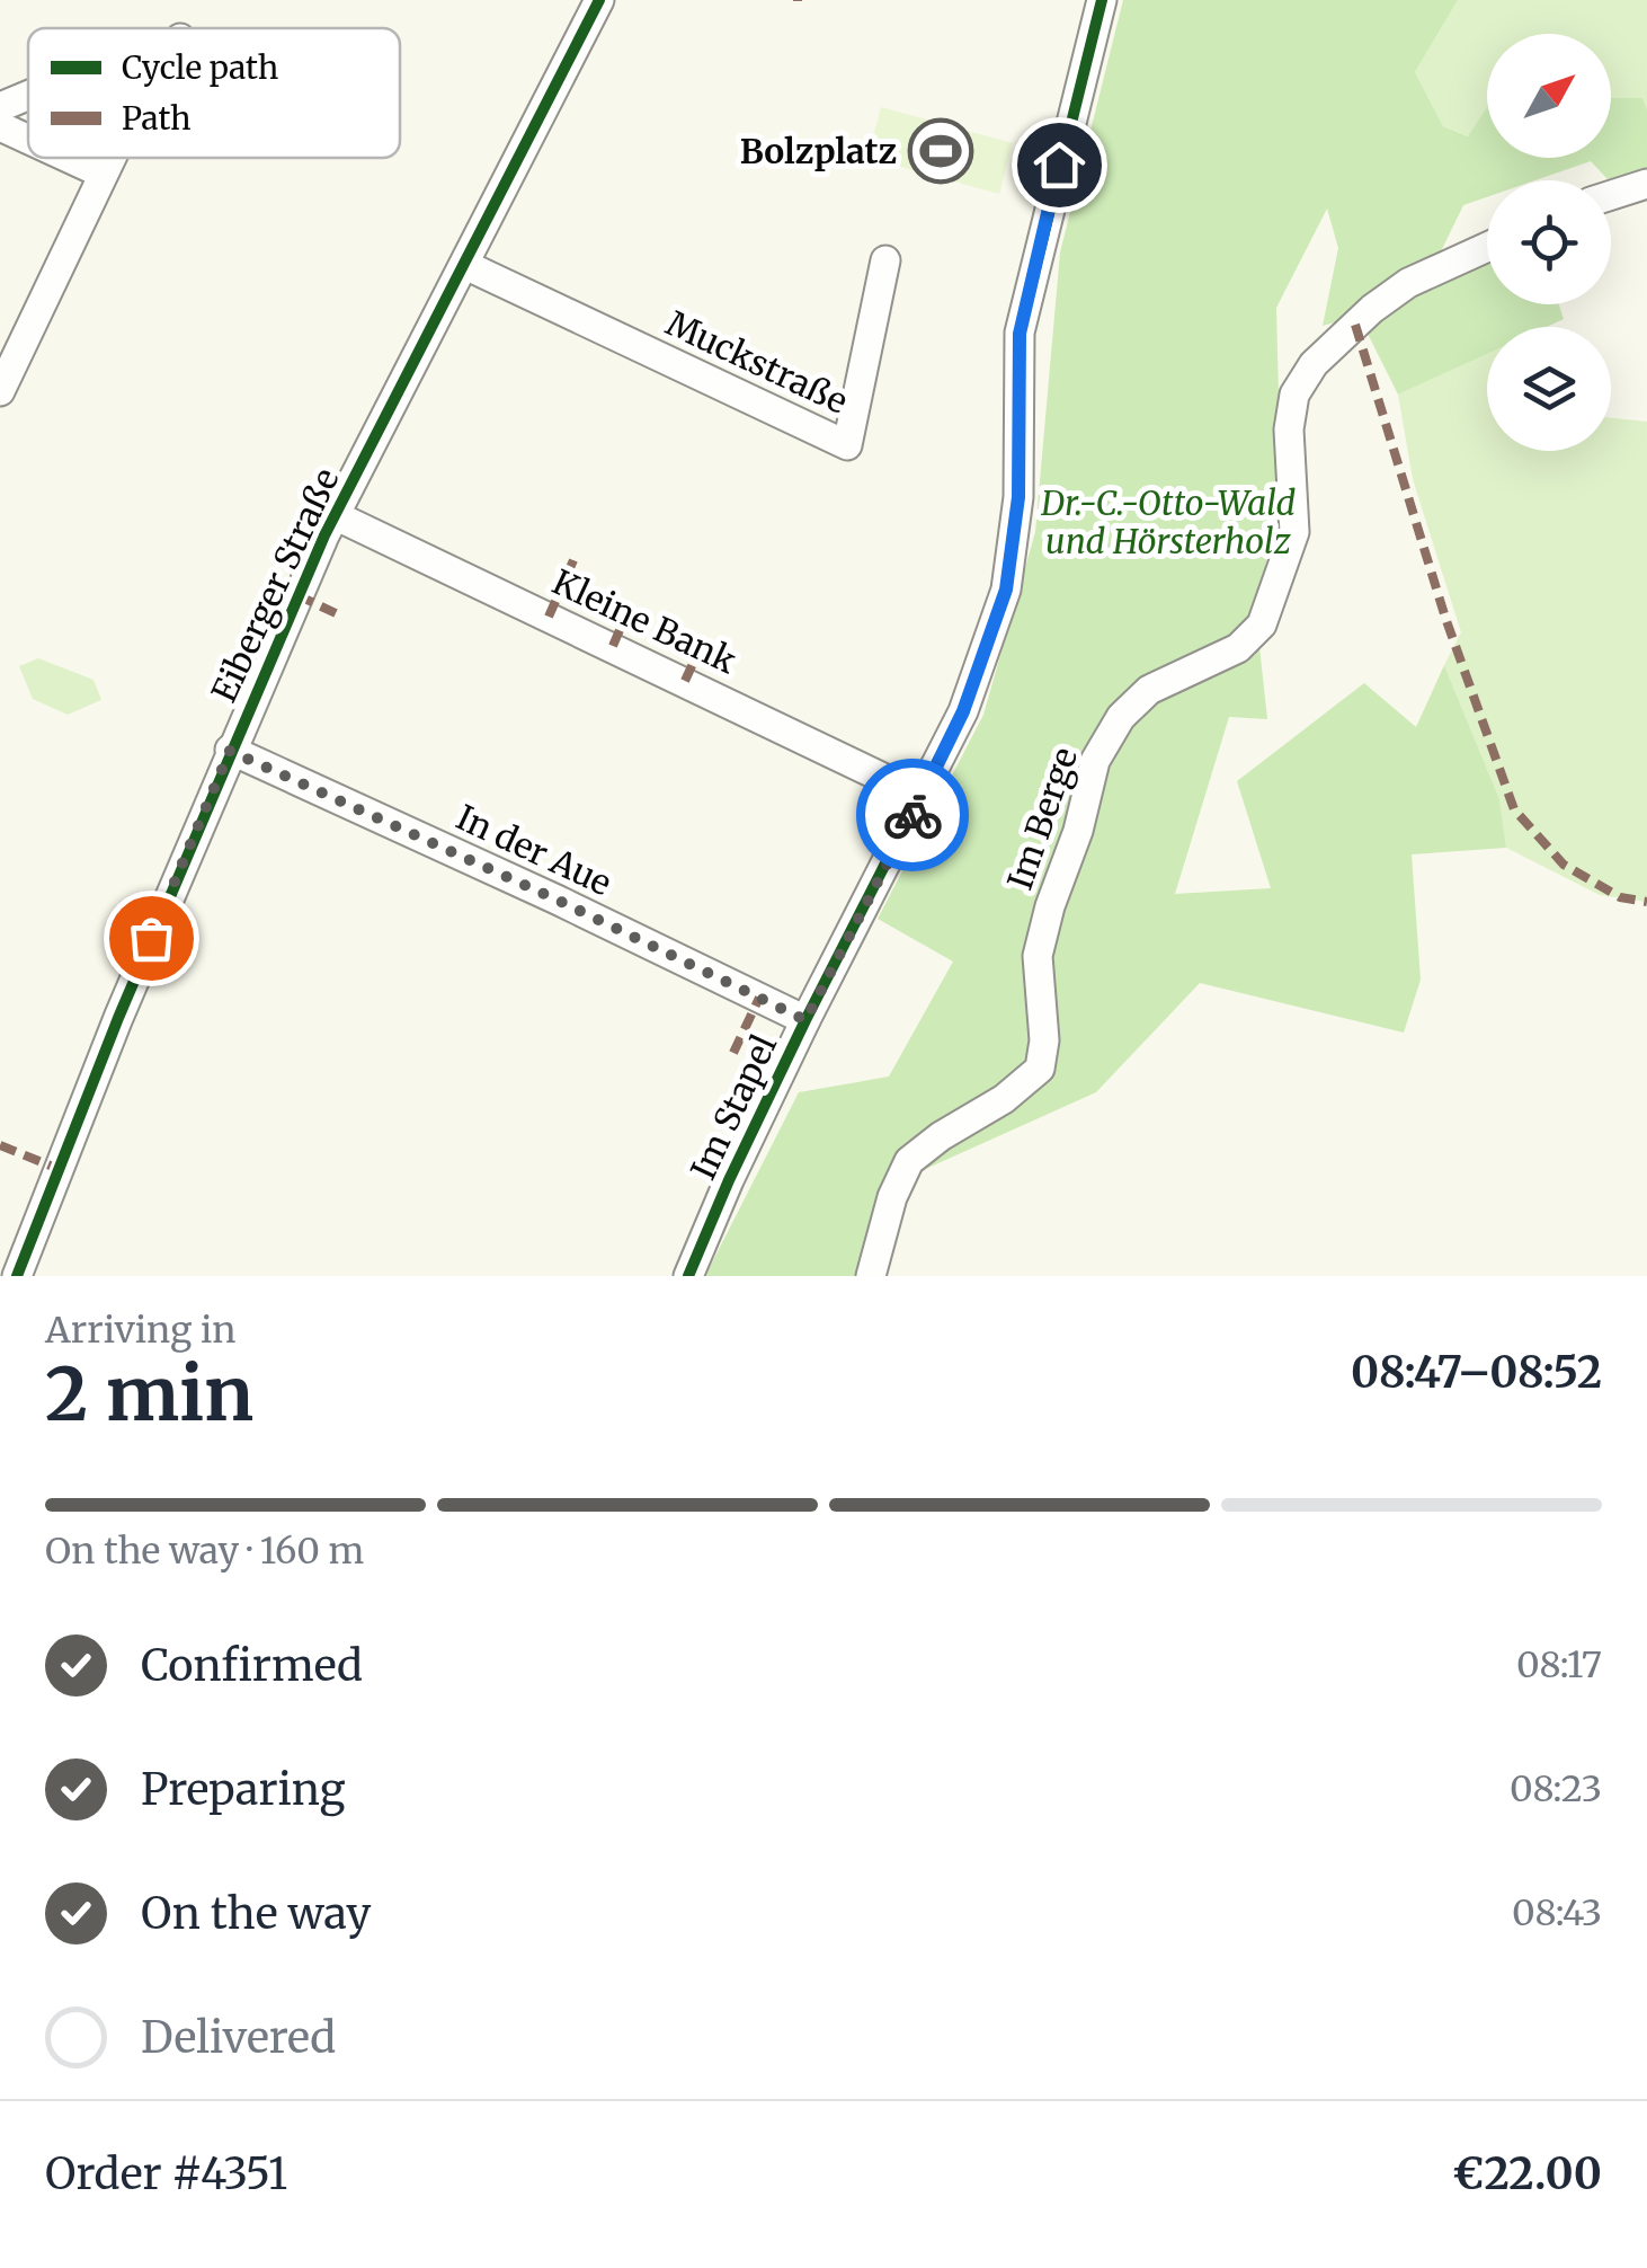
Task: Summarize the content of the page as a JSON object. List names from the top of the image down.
{
  "streets": {
    "street": [
      "Muckstraße",
      "Eiberger Straße",
      "Kleine Bank",
      "Im Berge",
      "In der Aue",
      "Im Stapel"
    ]
  },
  "crossings": [
    ["Muckstraße", "Eiberger Straße"],
    ["Eiberger Straße", "Kleine Bank"],
    ["Eiberger Straße", "In der Aue"],
    ["Kleine Bank", "Im Stapel"],
    ["In der Aue", "Im Stapel"]
  ],
  "parks": ["Dr.-C.-Otto-Wald und Hörsterholz"],
  "places": {
    "sports": ["Bolzplatz"]
  },
  "legend": ["Cycle path", "Path"],
  "north": "top right",
  "page": {
    "heading": ["2 min", "Arriving in", "08:47–08:52"],
    "panel": ["Order #4351", "€22.00"],
    "bar": "On the way · 160 m",
    "list": [
      ["Confirmed", "08:17"],
      ["Preparing", "08:23"],
      ["On the way", "08:43"],
      "Delivered"
    ]
  }
}
